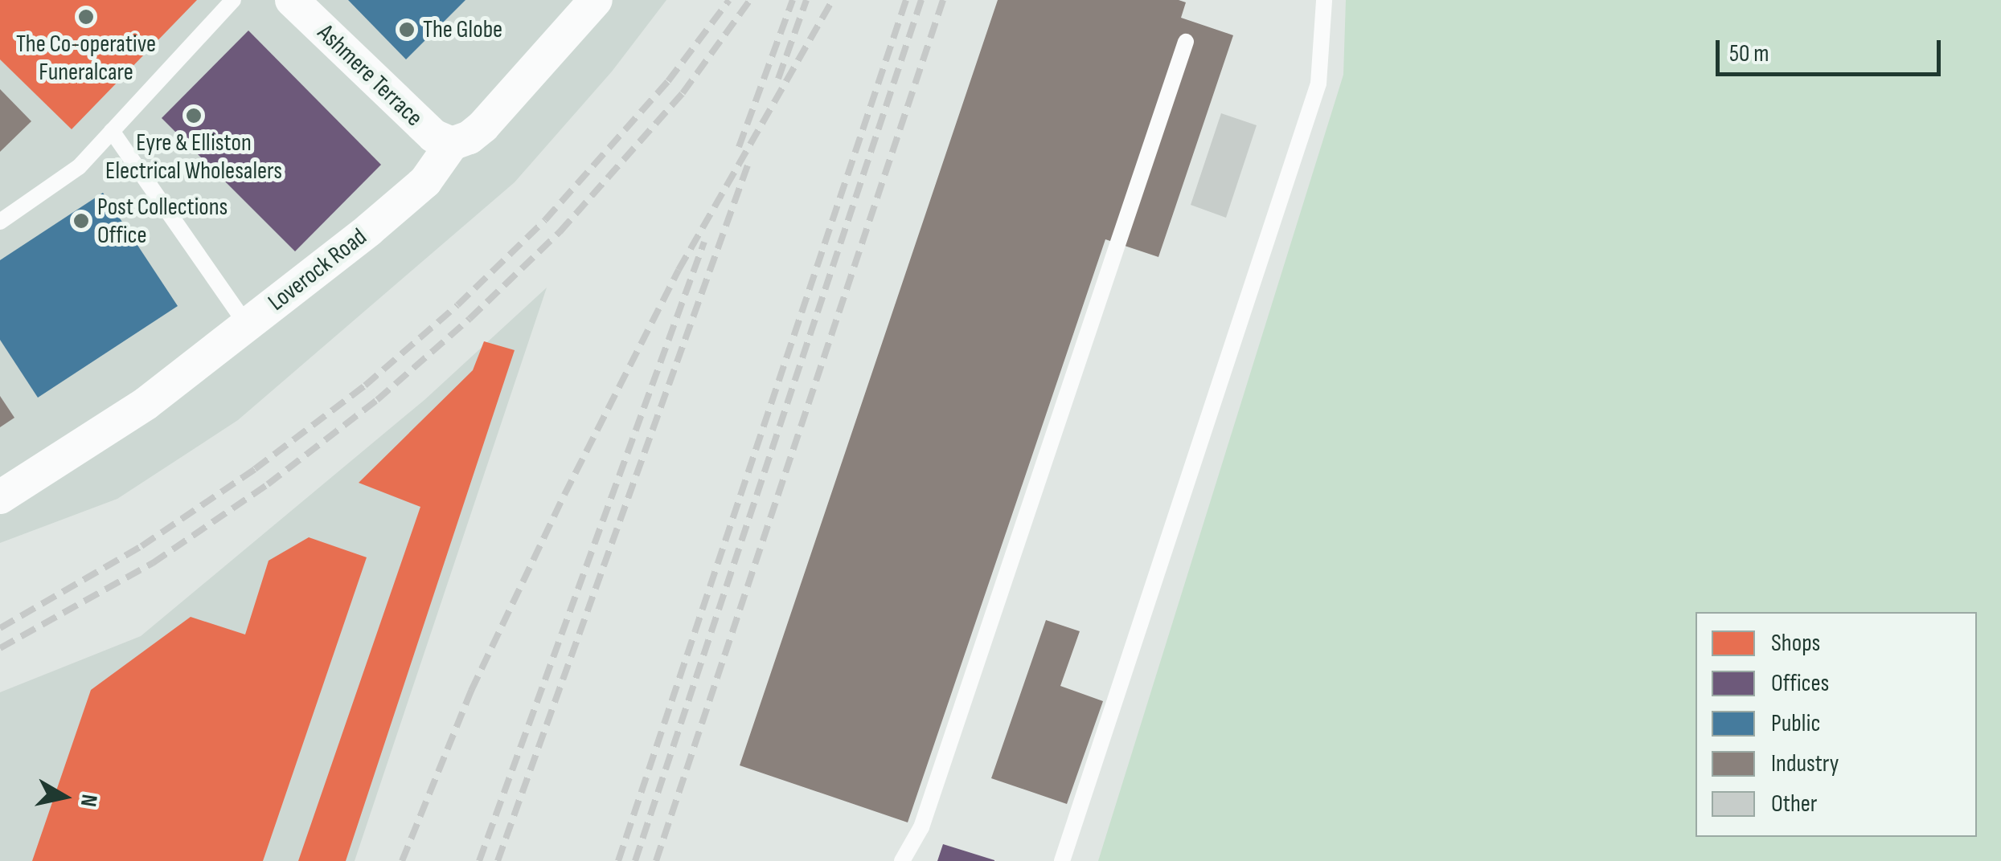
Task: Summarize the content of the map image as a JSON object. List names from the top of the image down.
{
  "streets": {
    "street": ["Ashmere Terrace", "Loverock Road"]
  },
  "crossings": [
    ["Ashmere Terrace", "Loverock Road"]
  ],
  "places": [
    "The Co-operative Funeralcare",
    "The Globe",
    "Eyre & Elliston Electrical Wholesalers",
    "Post Collections Office"
  ],
  "legend": [
    "Shops",
    "Offices",
    "Public",
    "Industry",
    "Other"
  ],
  "scale_bar": "50 m",
  "north": "right"
}
